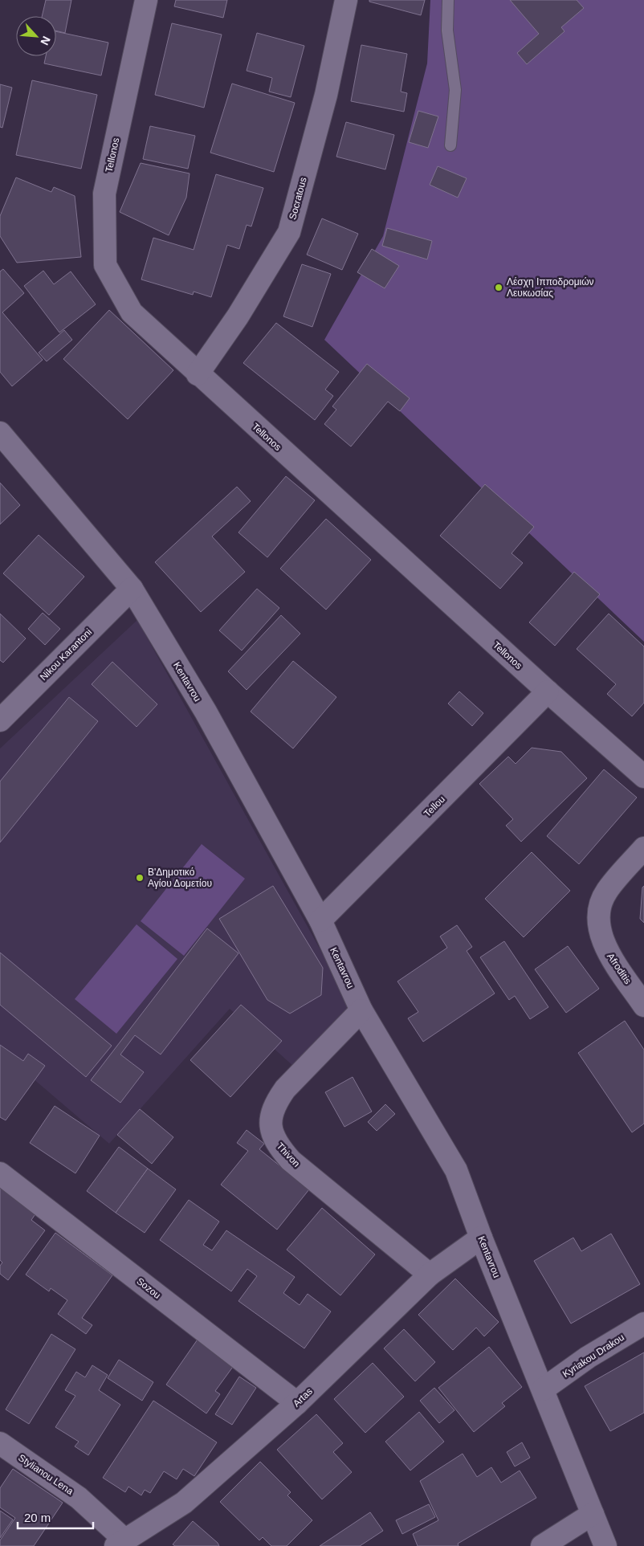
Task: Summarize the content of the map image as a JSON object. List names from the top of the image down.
{
  "streets": {
    "street": [
      "Tellonos",
      "Socratous",
      "Nikou Karantoni",
      "Kentavrou",
      "Tellou",
      "Afroditis",
      "Thivon",
      "Sozou",
      "Kyriakou Drakou",
      "Artas",
      "Stylianou Lena"
    ]
  },
  "crossings": [
    ["Tellonos", "Socratous"],
    ["Tellonos", "Tellou"],
    ["Nikou Karantoni", "Kentavrou"],
    ["Kentavrou", "Tellou"],
    ["Kentavrou", "Thivon"],
    ["Kentavrou", "Kyriakou Drakou"],
    ["Kentavrou", "Artas"],
    ["Thivon", "Artas"],
    ["Sozou", "Artas"],
    ["Artas", "Stylianou Lena"]
  ],
  "places": ["Λέσχη Ιπποδρομιών Λευκωσίας", "Β'Δημοτικό Αγίου Δομετίου"],
  "scale_bar": "20 m",
  "north": "bottom right"
}
